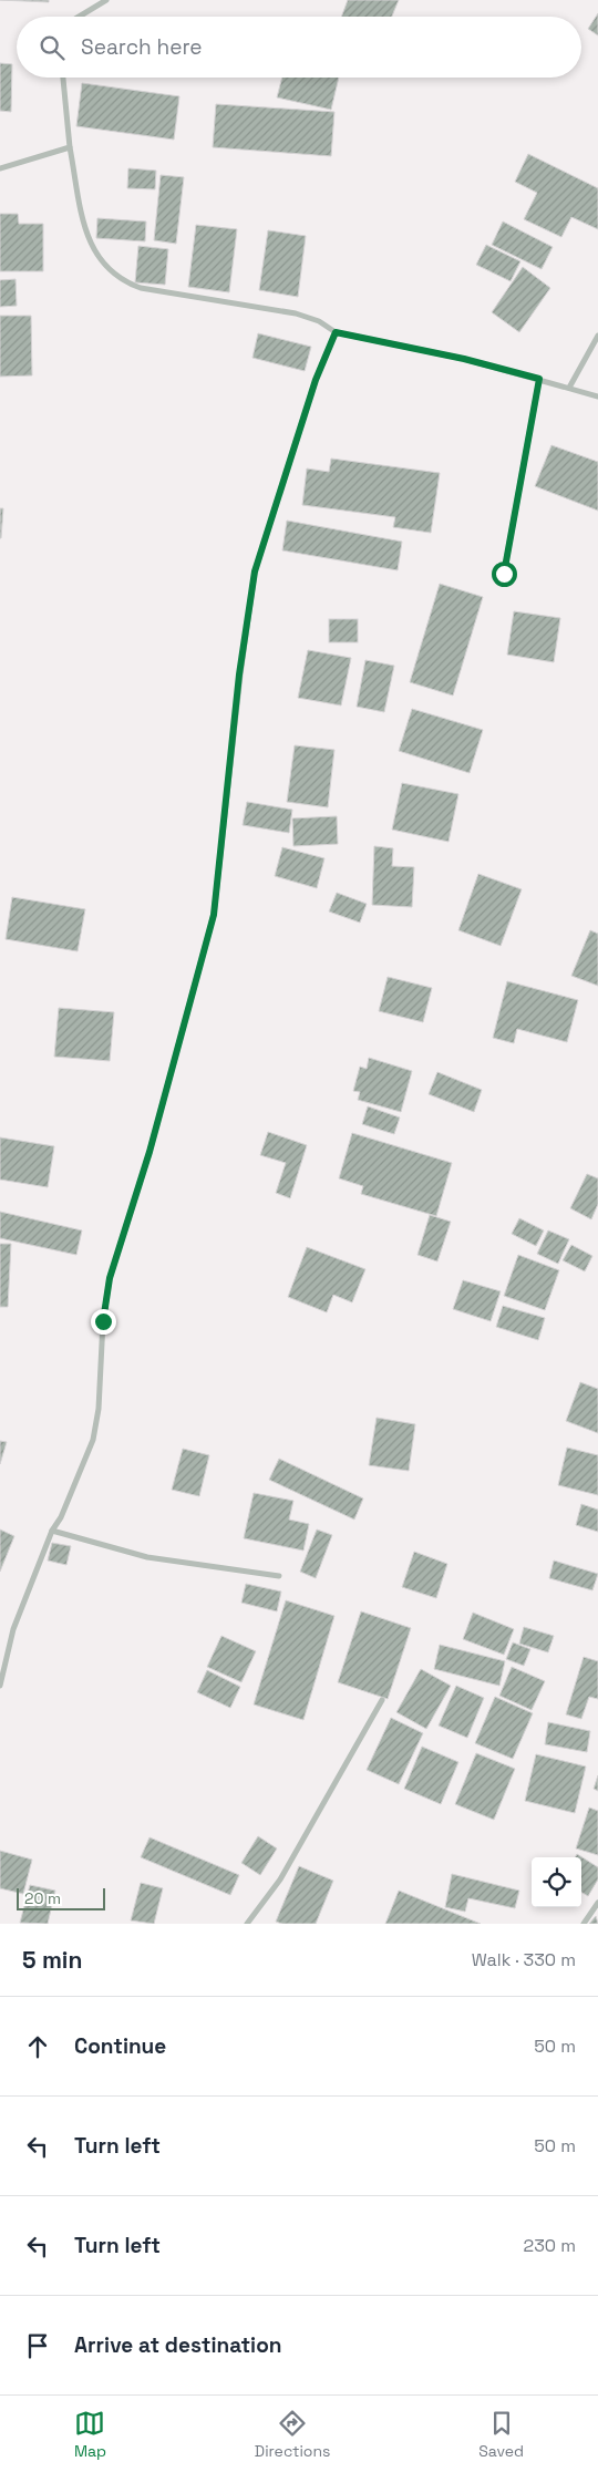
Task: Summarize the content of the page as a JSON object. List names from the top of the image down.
{
  "scale_bar": "20 m",
  "page": {
    "search": "Search here",
    "scale": "20 m",
    "heading": ["5 min", "Walk · 330 m"],
    "list": [
      ["Continue", "50 m"],
      ["Turn left", "50 m"],
      ["Turn left", "230 m"],
      "Arrive at destination"
    ],
    "nav": ["Map", "Directions", "Saved"]
  }
}
